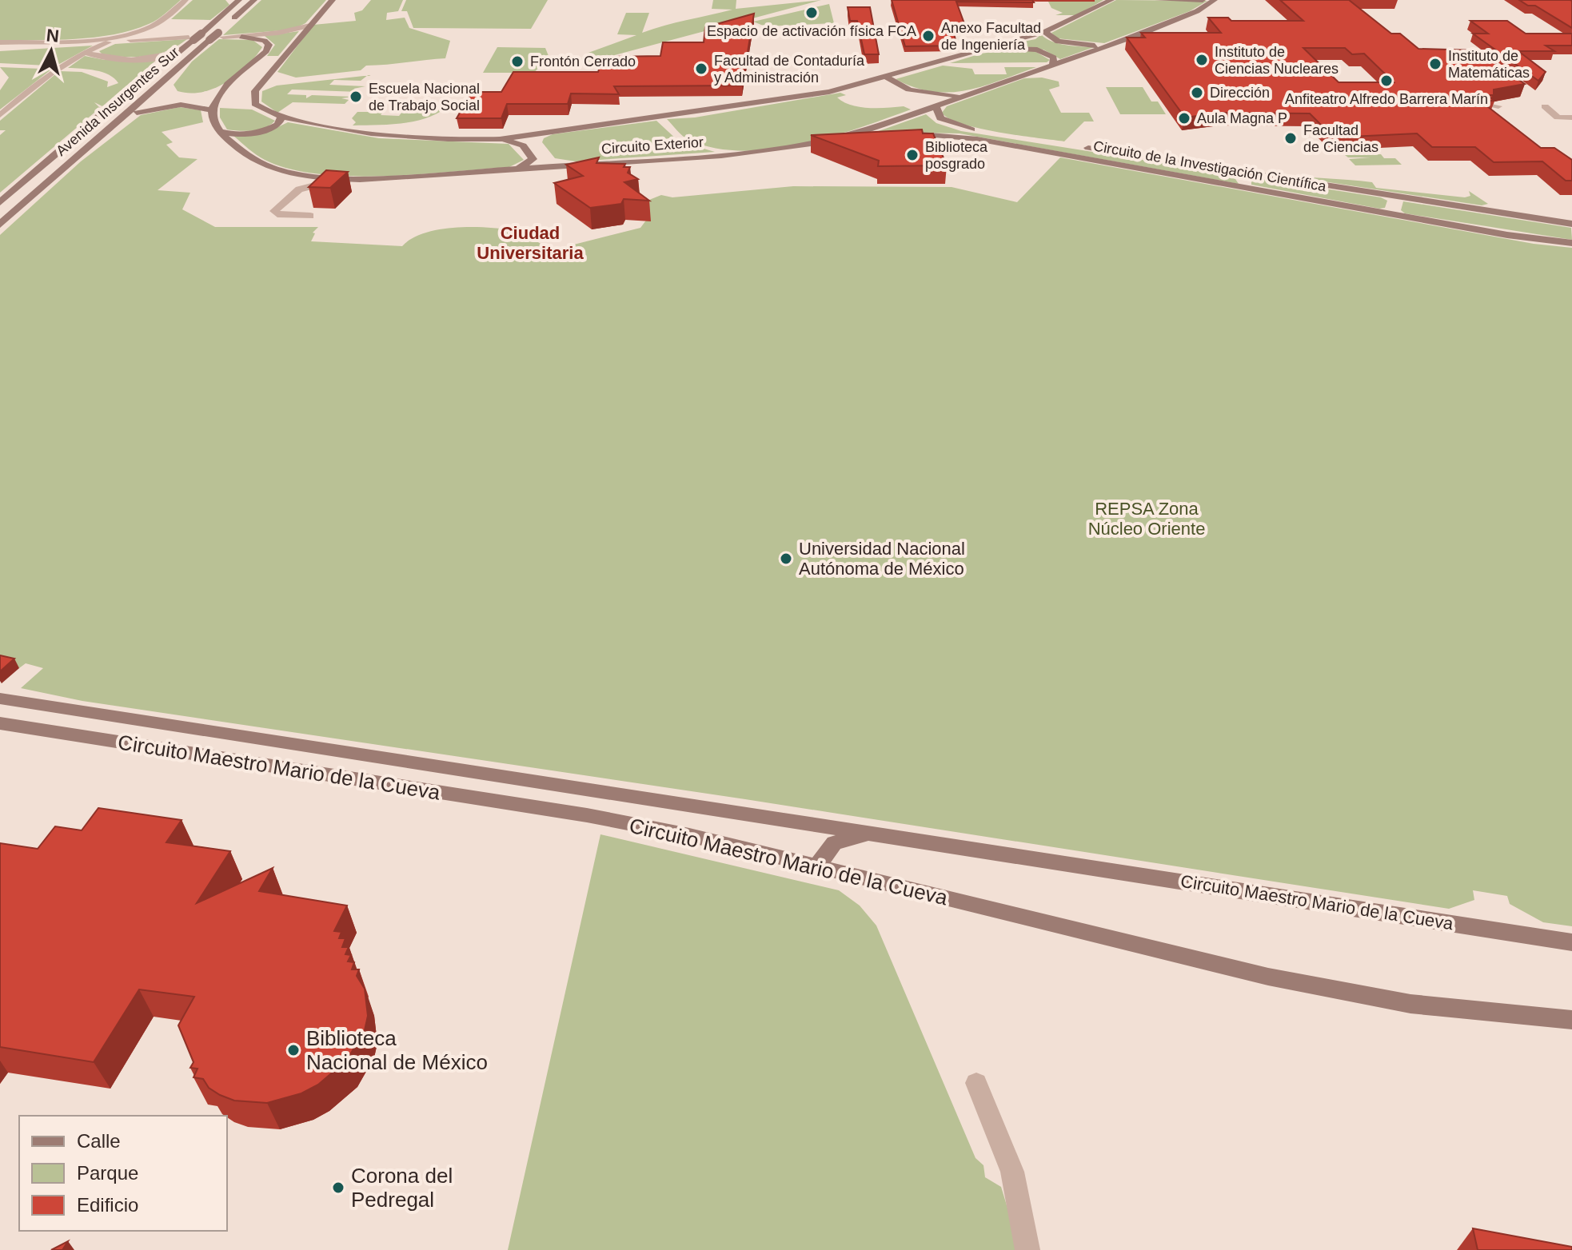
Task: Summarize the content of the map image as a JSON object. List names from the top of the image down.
{
  "streets": {
    "street": [
      "Avenida Insurgentes Sur",
      "Circuito Exterior",
      "Circuito de la Investigación Científica",
      "Circuito Maestro Mario de la Cueva"
    ]
  },
  "crossings": [
    ["Circuito Exterior", "Circuito de la Investigación Científica"]
  ],
  "districts": ["Ciudad Universitaria"],
  "parks": ["REPSA Zona Núcleo Oriente"],
  "places": [
    "Espacio de activación física FCA",
    "Anexo Facultad de Ingeniería",
    "Instituto de Ciencias Nucleares",
    "Frontón Cerrado",
    "Instituto de Matemáticas",
    "Facultad de Contaduría y Administración",
    "Anfiteatro Alfredo Barrera Marín",
    "Dirección",
    "Escuela Nacional de Trabajo Social",
    "Aula Magna P",
    "Facultad de Ciencias",
    "Biblioteca posgrado",
    "Universidad Nacional Autónoma de México",
    "Biblioteca Nacional de México",
    "Corona del Pedregal"
  ],
  "legend": ["Calle", "Parque", "Edificio"],
  "north": "top"
}
